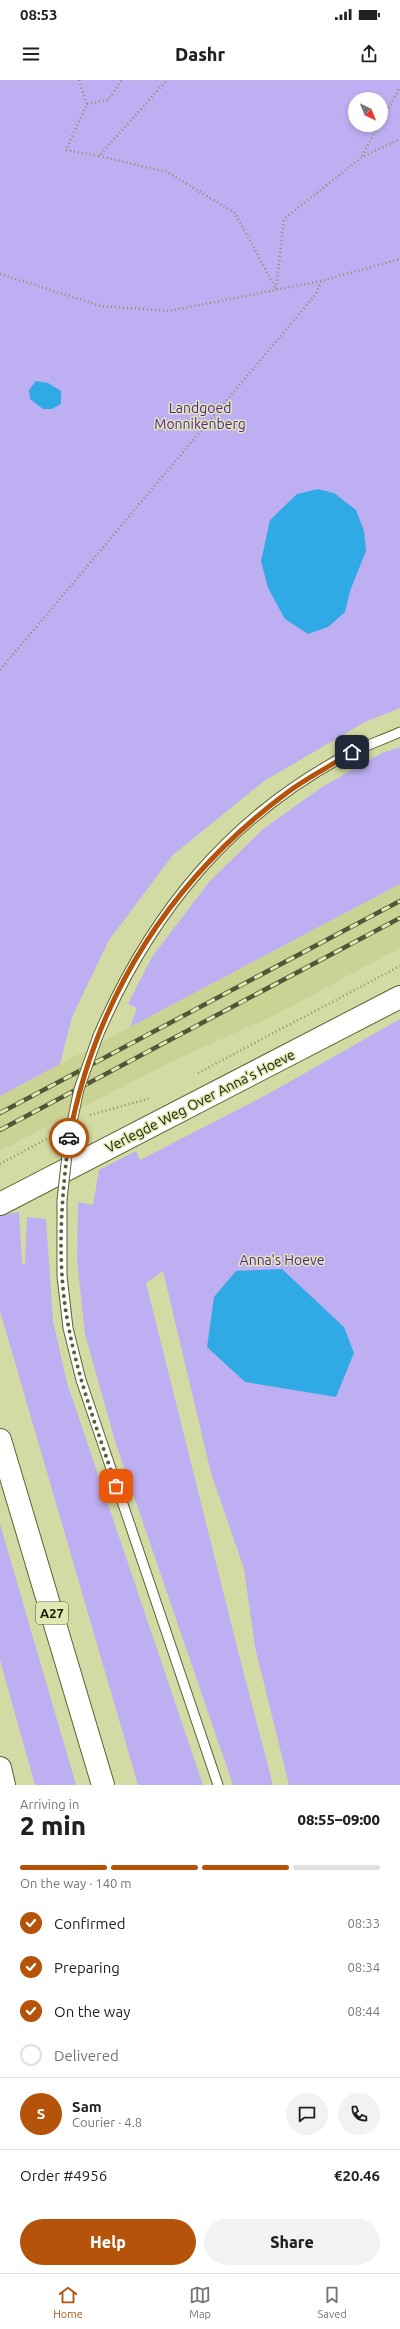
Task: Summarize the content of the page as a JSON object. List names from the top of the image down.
{
  "streets": {
    "main road": ["Verlegde Weg Over Anna's Hoeve", "A27"]
  },
  "parks": ["Landgoed Monnikenberg", "Anna's Hoeve"],
  "north": "bottom right",
  "page": {
    "status": "08:53",
    "header": "Dashr",
    "heading": ["2 min", "Arriving in", "08:55–09:00"],
    "panel": [
      "Sam",
      "Courier · 4.8",
      "Order #4956",
      "€20.46"
    ],
    "bar": "On the way · 140 m",
    "list": [
      ["Confirmed", "08:33"],
      ["Preparing", "08:34"],
      ["On the way", "08:44"],
      "Delivered"
    ],
    "round": "S",
    "buttons": ["Help", "Share"],
    "tabs": ["Home", "Map", "Saved"]
  }
}
